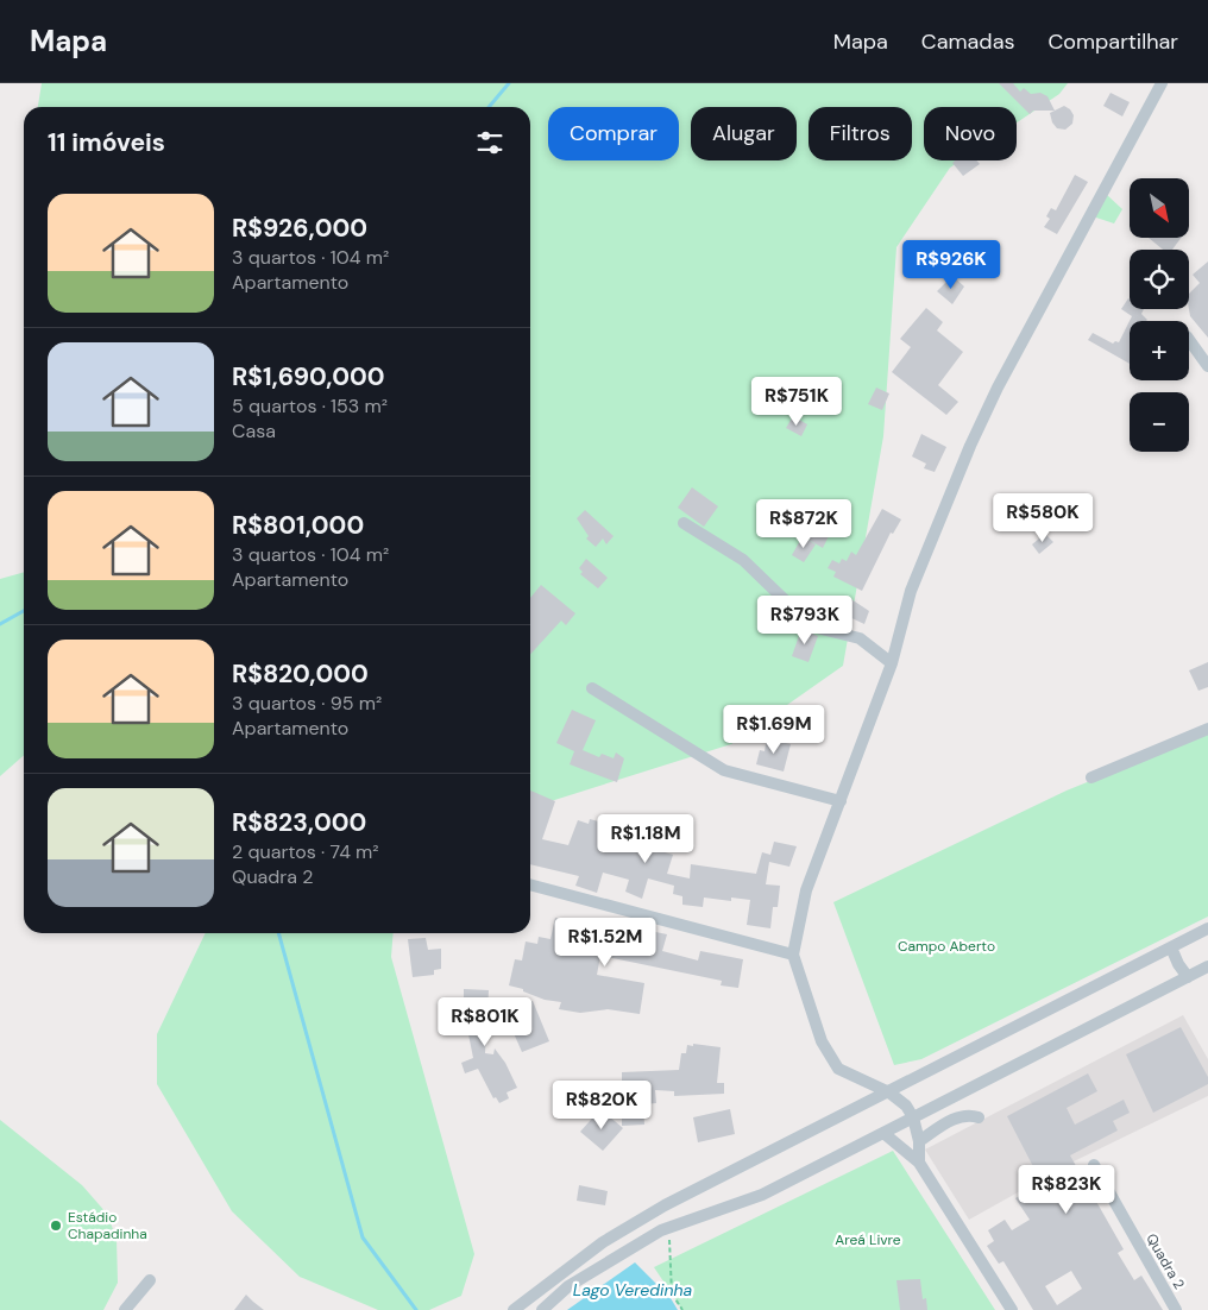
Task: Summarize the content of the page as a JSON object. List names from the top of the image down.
{
  "streets": {
    "street": ["Quadra 2"]
  },
  "water": ["Lago Veredinha"],
  "parks": ["Campo Aberto", "Areá Livre"],
  "places": ["Estádio Chapadinha"],
  "north": "bottom right",
  "page": {
    "header": "Mapa",
    "nav": ["Mapa", "Camadas", "Compartilhar"],
    "chip": [
      "Comprar",
      "Alugar",
      "Filtros",
      "Novo"
    ],
    "heading": "11 imóveis",
    "map_buttons": ["+", "−"],
    "list": [
      {
        "name": "R$926,000",
        "note": "3 quartos · 104 m² · Apartamento"
      },
      {
        "name": "R$1,690,000",
        "note": "5 quartos · 153 m² · Casa"
      },
      {
        "name": "R$801,000",
        "note": "3 quartos · 104 m² · Apartamento"
      },
      {
        "name": "R$820,000",
        "note": "3 quartos · 95 m² · Apartamento"
      },
      {
        "name": "R$823,000",
        "note": "2 quartos · 74 m² · Quadra 2"
      }
    ],
    "price": [
      "R$926K",
      "R$751K",
      "R$580K",
      "R$872K",
      "R$793K",
      "R$1.69M",
      "R$1.18M",
      "R$1.52M",
      "R$801K",
      "R$820K",
      "R$823K"
    ]
  }
}
